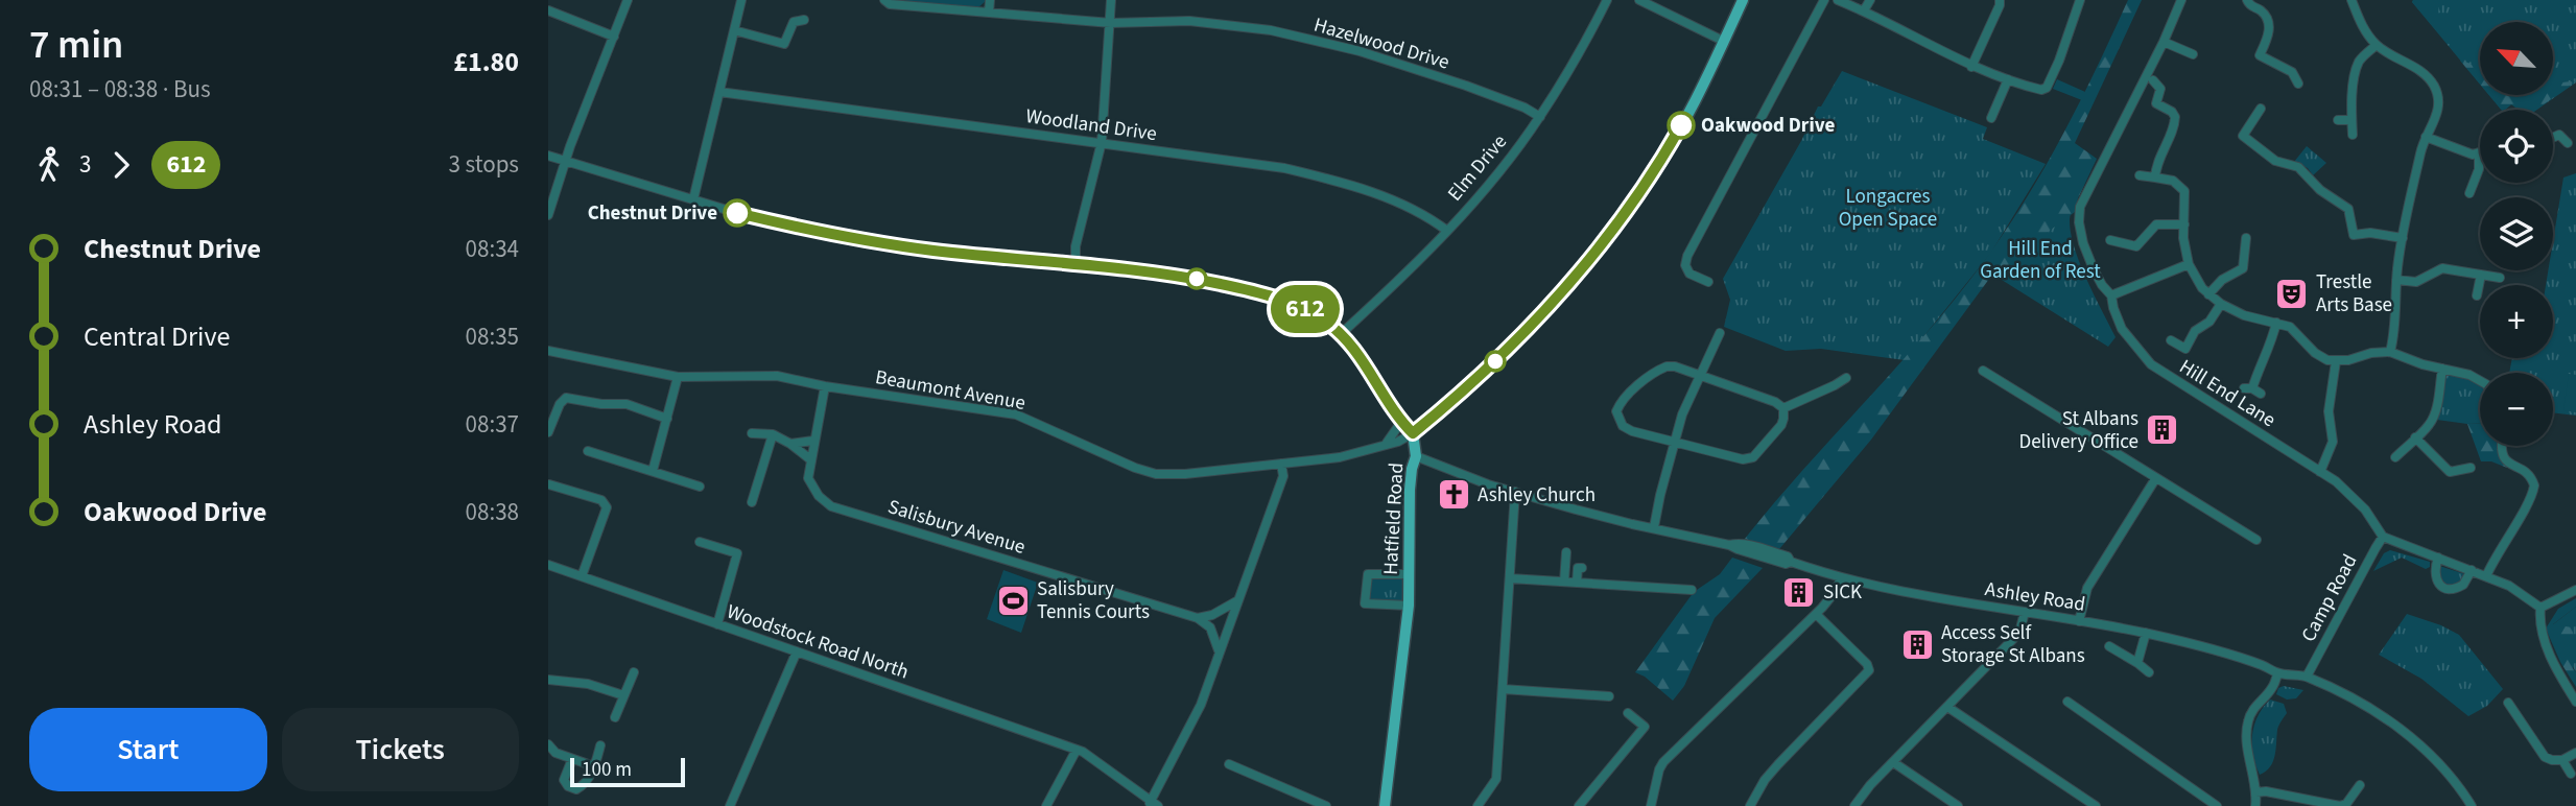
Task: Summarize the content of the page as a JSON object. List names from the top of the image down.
{
  "streets": {
    "main road": ["Hatfield Road"],
    "street": [
      "Hazelwood Drive",
      "Woodland Drive",
      "Elm Drive",
      "Beaumont Avenue",
      "Hill End Lane",
      "Salisbury Avenue",
      "Ashley Road",
      "Camp Road",
      "Woodstock Road North"
    ]
  },
  "crossings": [
    ["Hazelwood Drive", "Elm Drive"],
    ["Woodland Drive", "Elm Drive"],
    ["Beaumont Avenue", "Hatfield Road"],
    ["Beaumont Avenue", "Salisbury Avenue"],
    ["Hill End Lane", "Camp Road"],
    ["Hatfield Road", "Ashley Road"],
    ["Ashley Road", "Camp Road"]
  ],
  "parks": ["Longacres Open Space", "Hill End Garden of Rest"],
  "places": {
    "other": ["Oakwood Drive", "Chestnut Drive"],
    "theatre": ["Trestle Arts Base"],
    "building": ["St Albans Delivery Office", "SICK", "Access Self Storage St Albans"],
    "church": ["Ashley Church"],
    "sports": ["Salisbury Tennis Courts"]
  },
  "lines": ["bus line 612"],
  "scale_bar": "100 m",
  "north": "top left",
  "page": {
    "heading": ["7 min", "08:31 – 08:38 · Bus", "£1.80"],
    "on_map": "612",
    "map_buttons": ["+", "−"],
    "legs": ["3", "612", "3 stops"],
    "list": [
      {
        "name": "Chestnut Drive",
        "value": "08:34"
      },
      {
        "name": "Central Drive",
        "value": "08:35"
      },
      {
        "name": "Ashley Road",
        "value": "08:37"
      },
      {
        "name": "Oakwood Drive",
        "value": "08:38"
      }
    ],
    "buttons": ["Start", "Tickets"],
    "scale": "100 m"
  }
}
